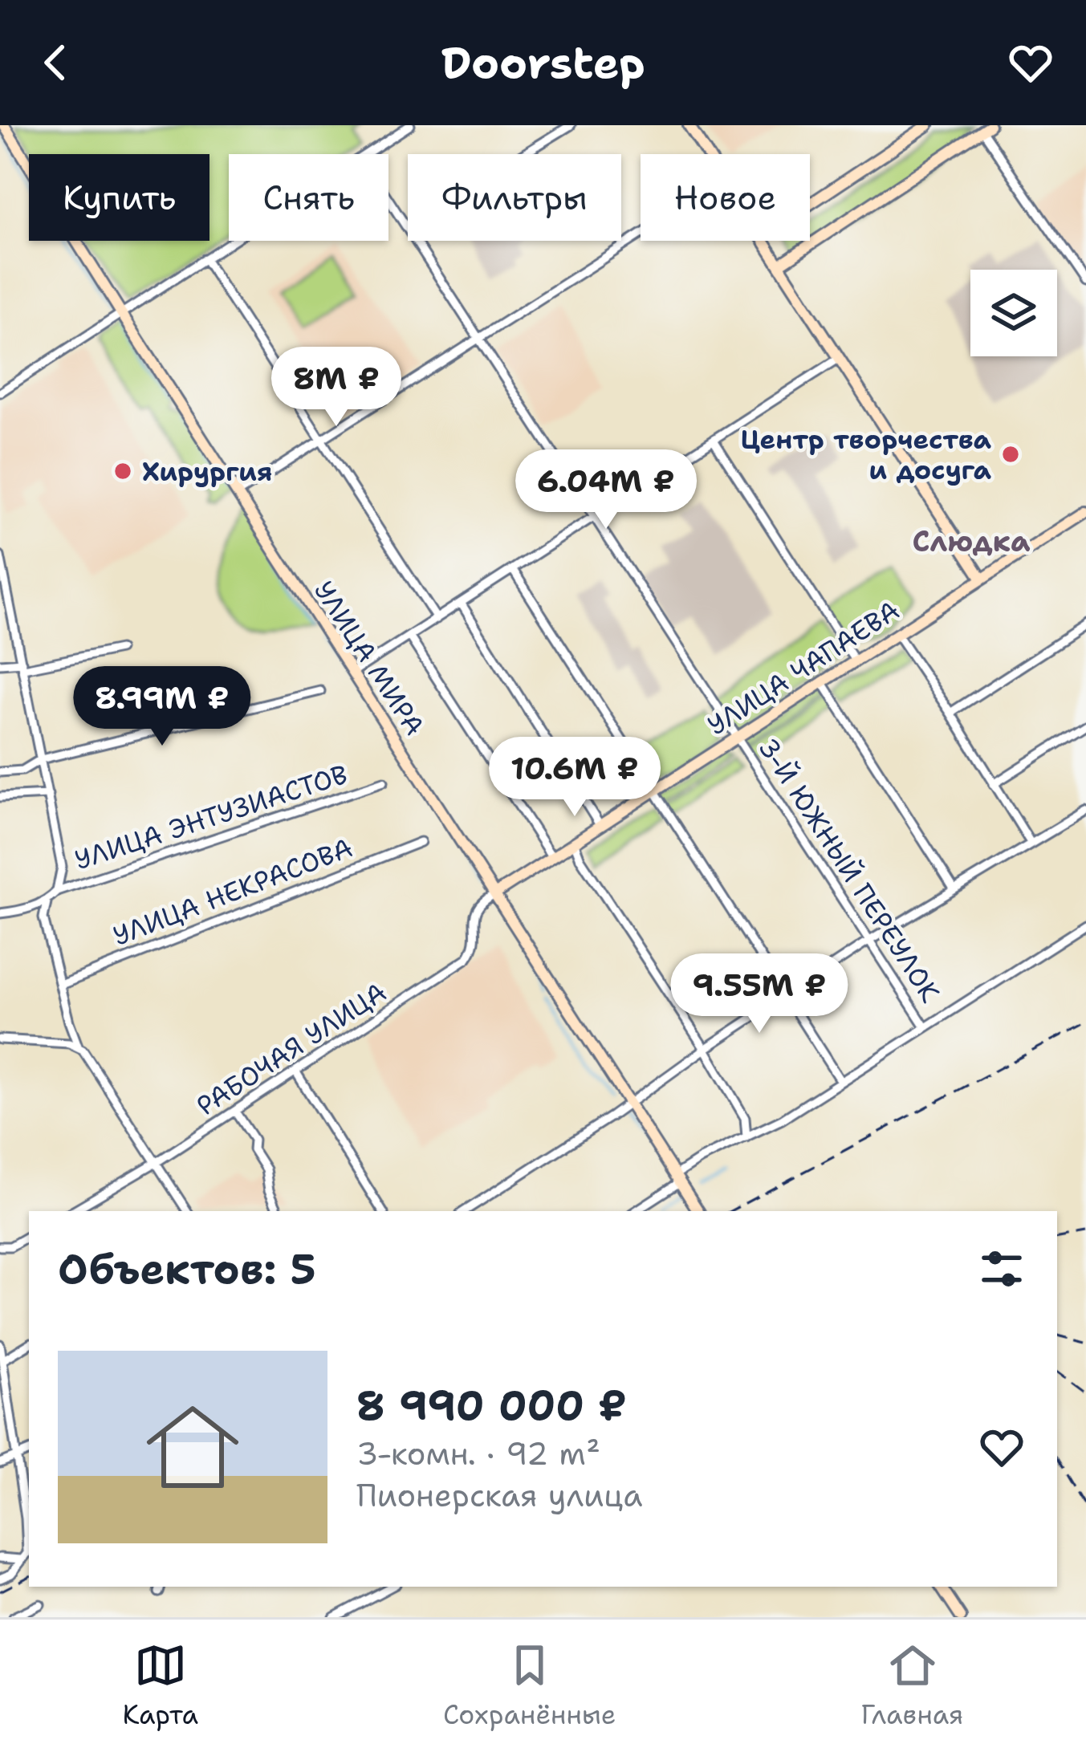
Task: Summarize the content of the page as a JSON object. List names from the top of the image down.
{
  "streets": {
    "main road": ["УЛИЦА МИРА", "УЛИЦА ЧАПАЕВА"],
    "street": [
      "УЛИЦА ЭНТУЗИАСТОВ",
      "3-Й ЮЖНЫЙ ПЕРЕУЛОК",
      "УЛИЦА НЕКРАСОВА",
      "РАБОЧАЯ УЛИЦА"
    ]
  },
  "crossings": [
    ["УЛИЦА МИРА", "УЛИЦА ЧАПАЕВА"],
    ["УЛИЦА ЧАПАЕВА", "3-Й ЮЖНЫЙ ПЕРЕУЛОК"]
  ],
  "districts": ["Слюдка"],
  "places": ["Центр творчества и досуга", "Хирургия"],
  "page": {
    "header": "Doorstep",
    "chip": [
      "Купить",
      "Снять",
      "Фильтры",
      "Новое"
    ],
    "price": [
      "8M ₽",
      "6.04M ₽",
      "8.99M ₽",
      "10.6M ₽",
      "9.55M ₽"
    ],
    "heading": "Объектов: 5",
    "list": [
      {
        "name": "8 990 000 ₽",
        "note": "3-комн. · 92 m² · Пионерская улица"
      }
    ],
    "tabs": ["Карта", "Сохранённые", "Главная"]
  }
}
